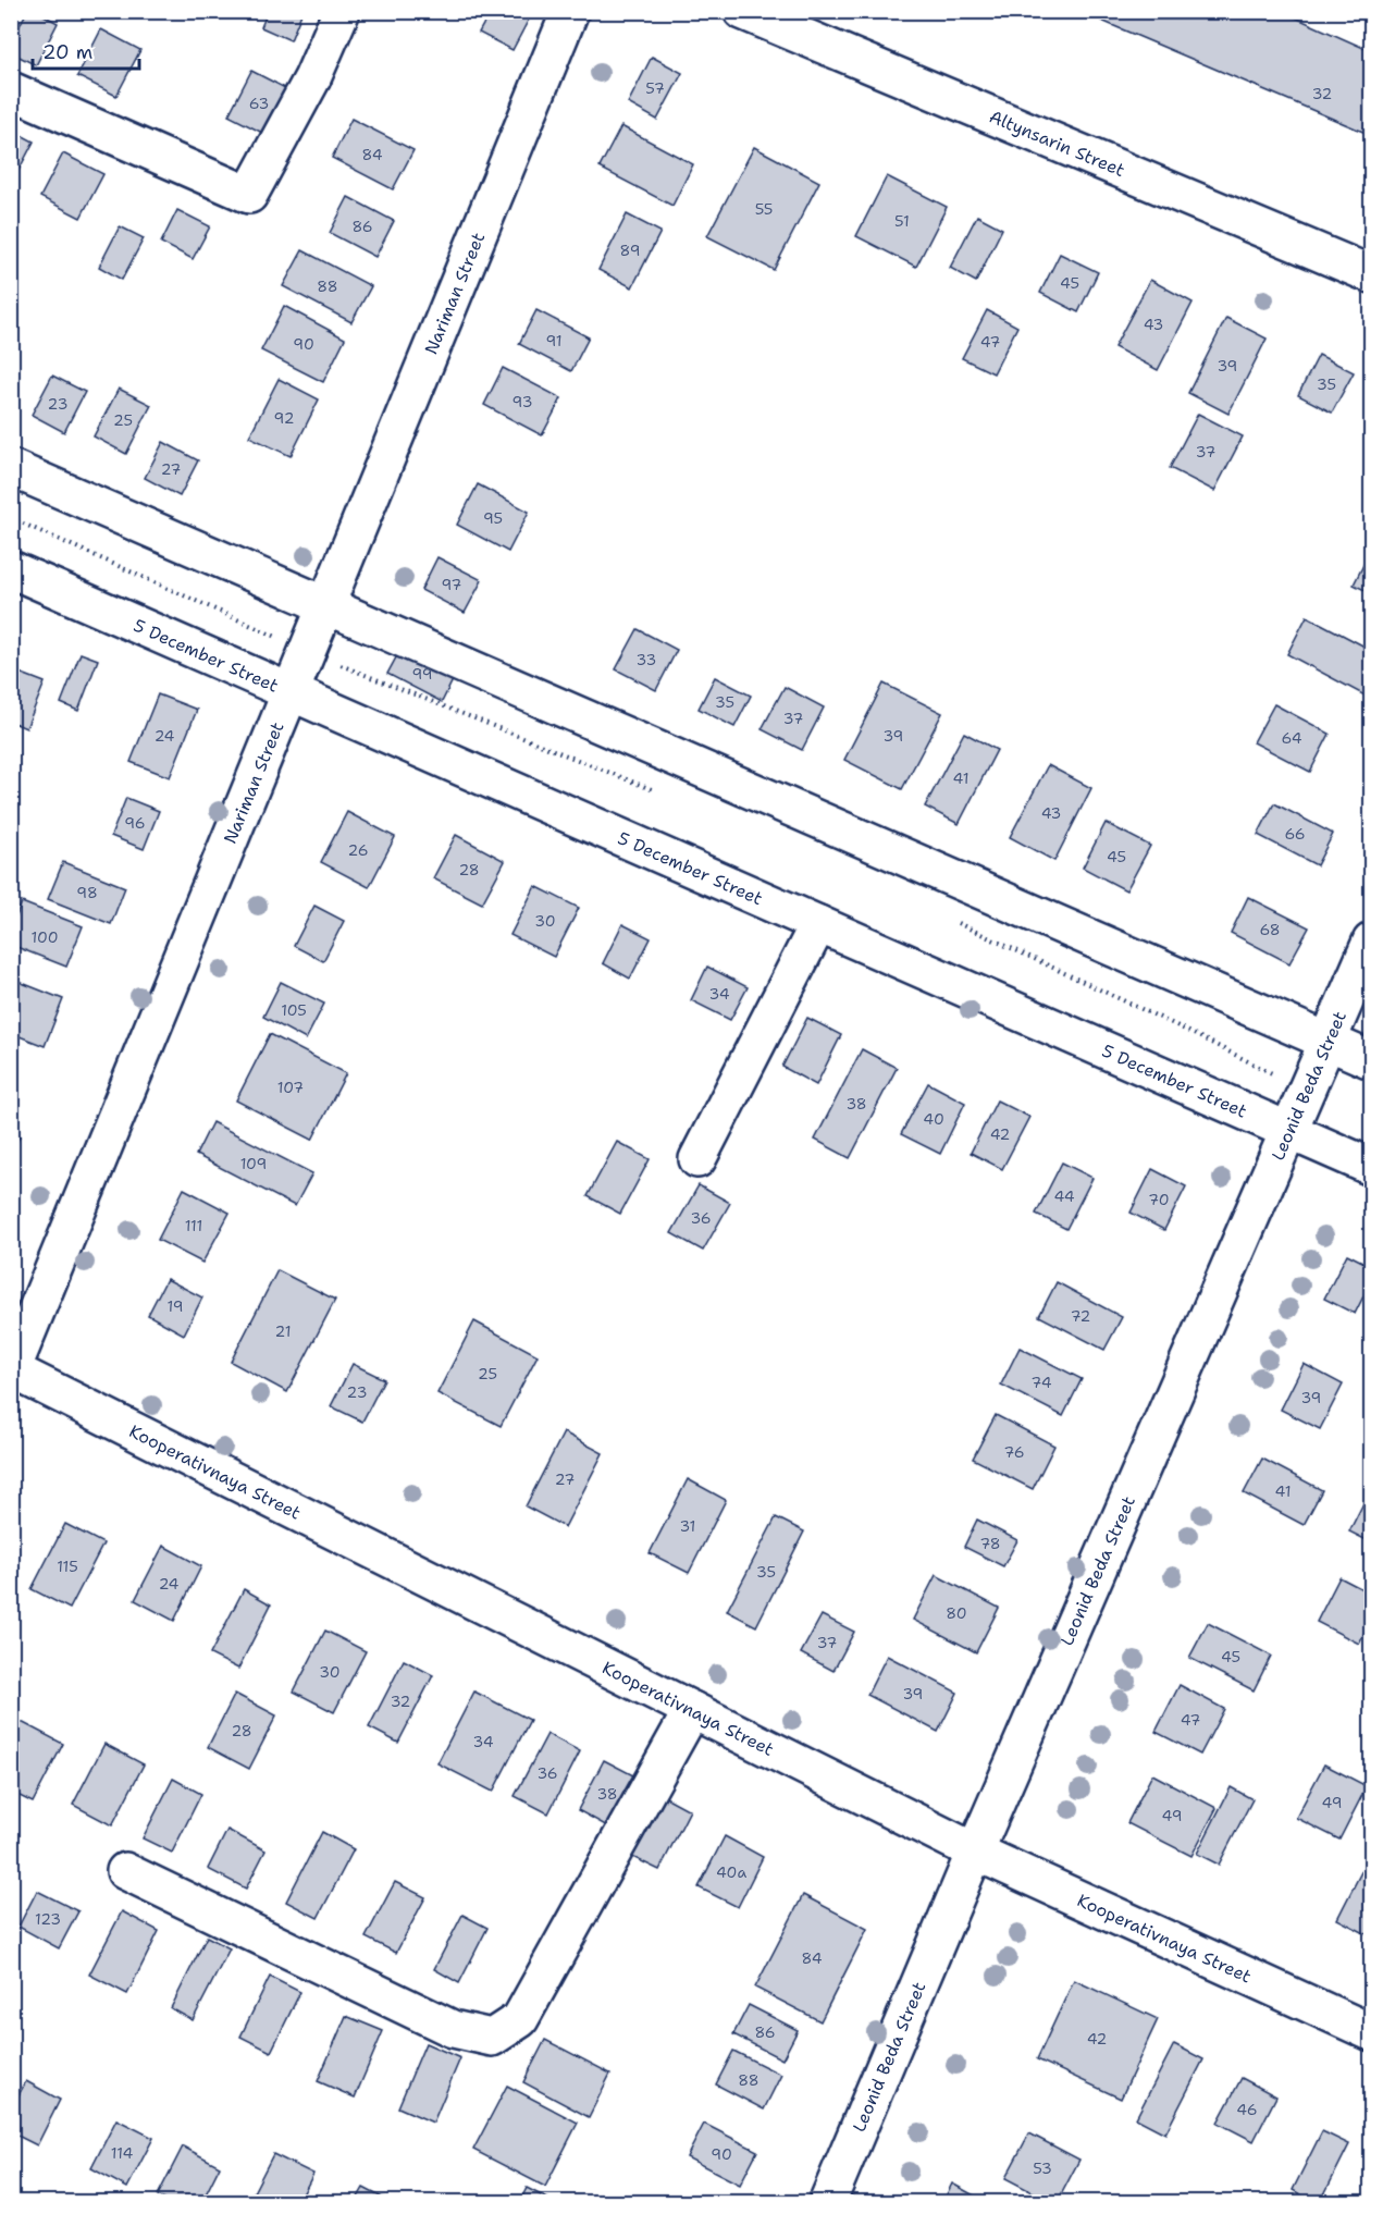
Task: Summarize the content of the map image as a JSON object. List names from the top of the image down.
{
  "streets": {
    "street": [
      "Altynsarin Street",
      "Nariman Street",
      "5 December Street",
      "Leonid Beda Street",
      "Kooperativnaya Street"
    ]
  },
  "crossings": [
    ["Nariman Street", "5 December Street"],
    ["Nariman Street", "Kooperativnaya Street"],
    ["5 December Street", "Leonid Beda Street"],
    ["Leonid Beda Street", "Kooperativnaya Street"]
  ],
  "house_numbers": [
    "57",
    "32",
    "63",
    "84",
    "55",
    "51",
    "86",
    "89",
    "45",
    "88",
    "43",
    "91",
    "47",
    "90",
    "39",
    "35",
    "93",
    "23",
    "92",
    "25",
    "37",
    "27",
    "95",
    "97",
    "33",
    "99",
    "35",
    "37",
    "24",
    "39",
    "64",
    "41",
    "43",
    "96",
    "66",
    "26",
    "45",
    "28",
    "98",
    "30",
    "68",
    "100",
    "34",
    "105",
    "107",
    "38",
    "40",
    "42",
    "109",
    "44",
    "70",
    "36",
    "111",
    "19",
    "72",
    "21",
    "25",
    "74",
    "23",
    "39",
    "76",
    "27",
    "41",
    "31",
    "78",
    "115",
    "35",
    "24",
    "80",
    "37",
    "45",
    "30",
    "39",
    "32",
    "47",
    "28",
    "34",
    "36",
    "38",
    "49",
    "49",
    "40а",
    "123",
    "84",
    "86",
    "42",
    "88",
    "46",
    "114",
    "90",
    "53"
  ],
  "scale_bar": "20 m"
}
